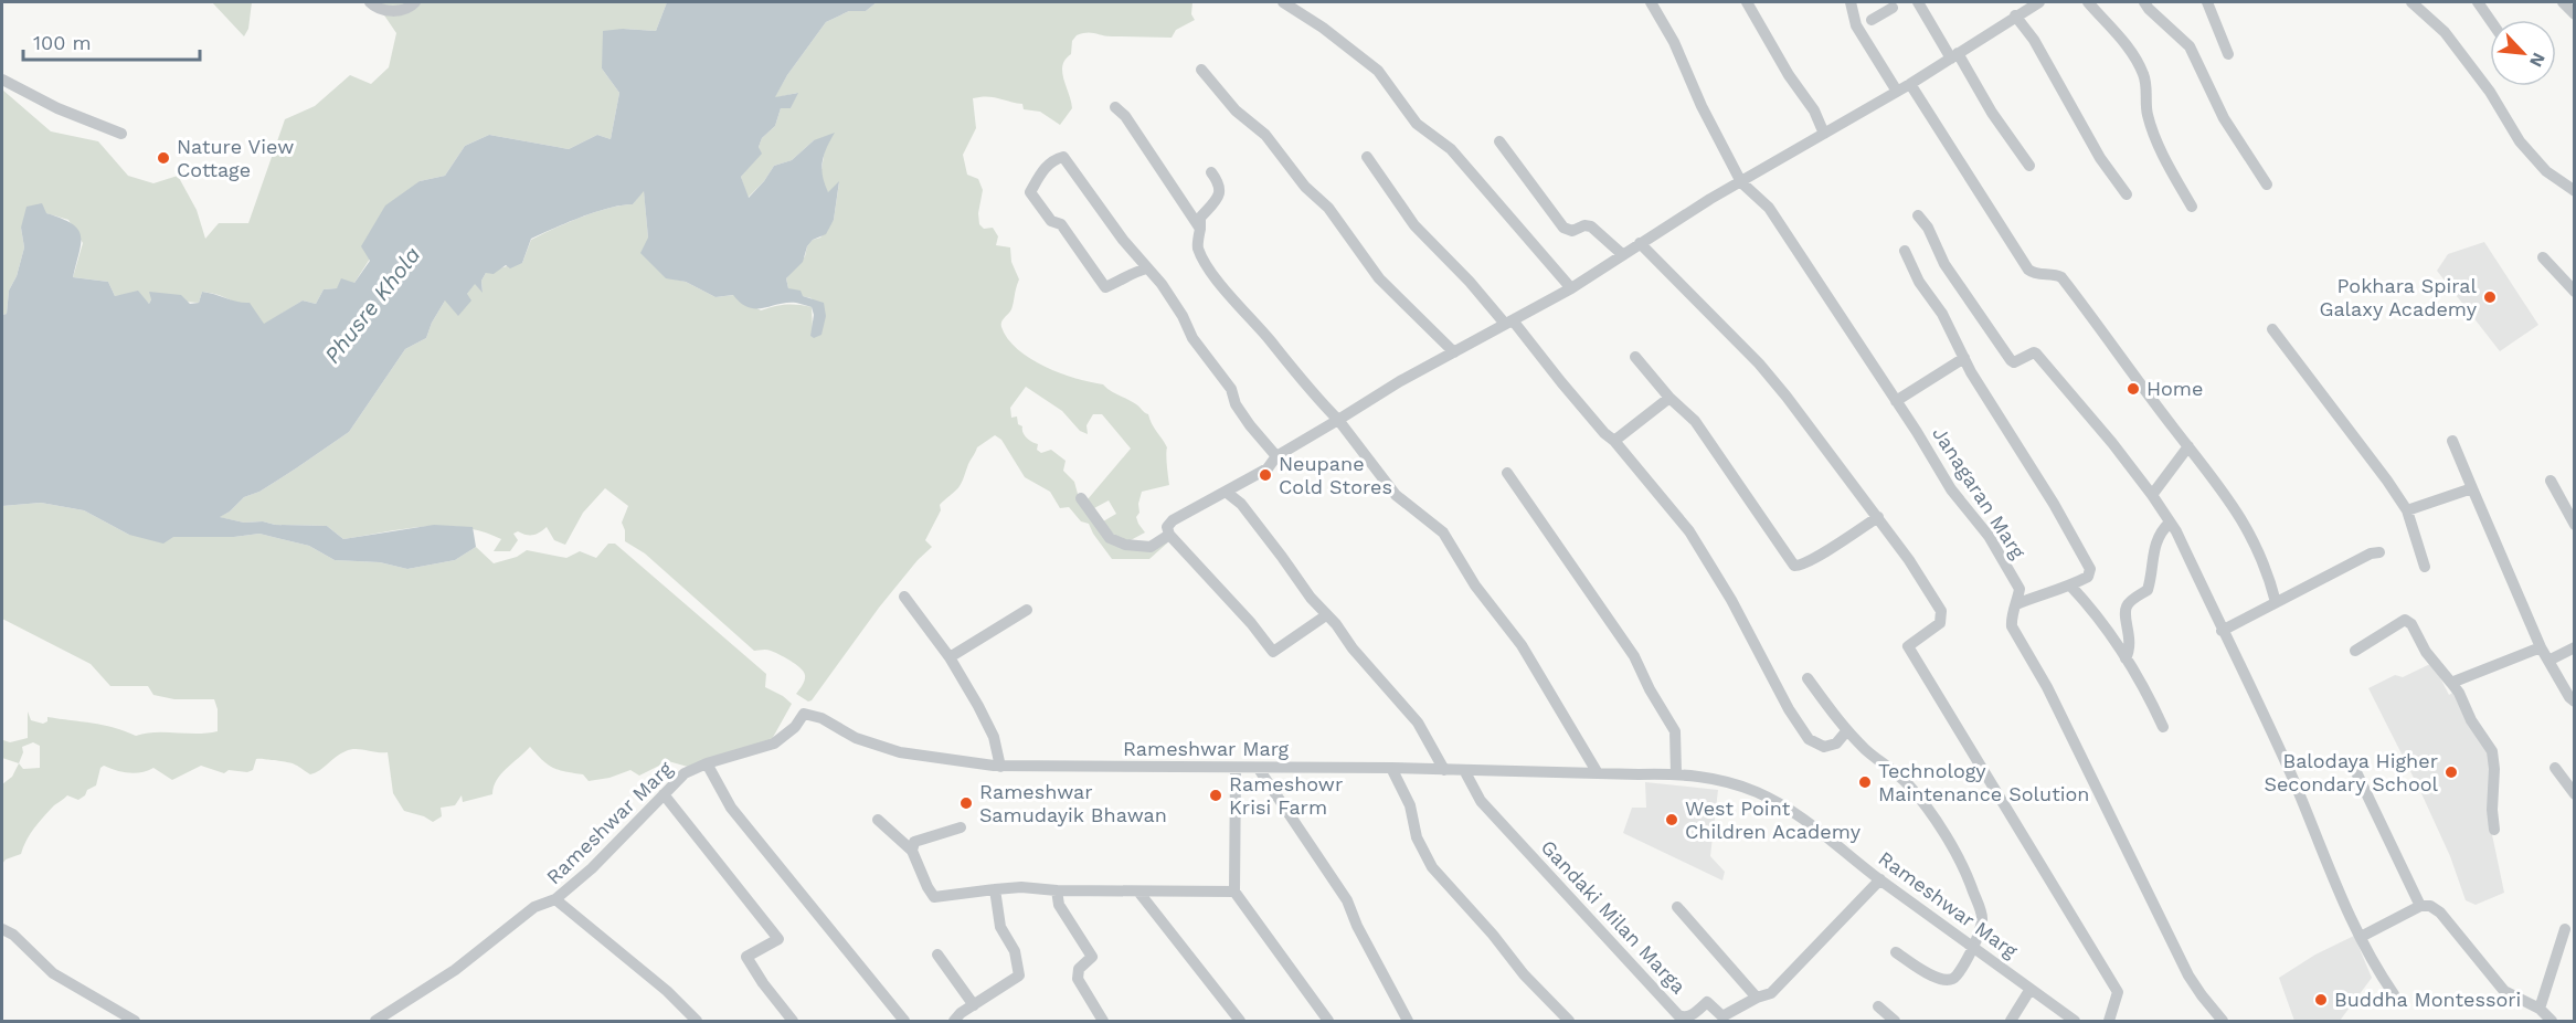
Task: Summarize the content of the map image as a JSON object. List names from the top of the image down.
{
  "streets": {
    "street": ["Janagaran Marg", "Rameshwar Marg", "Gandaki Milan Marga"]
  },
  "crossings": [
    ["Rameshwar Marg", "Gandaki Milan Marga"]
  ],
  "water": ["Phusre Khola"],
  "places": [
    "Nature View Cottage",
    "Pokhara Spiral Galaxy Academy",
    "Home",
    "Neupane Cold Stores",
    "Balodaya Higher Secondary School",
    "Technology Maintenance Solution",
    "Rameshowr Krisi Farm",
    "Rameshwar Samudayik Bhawan",
    "West Point Children Academy",
    "Buddha Montessori"
  ],
  "scale_bar": "100 m",
  "north": "bottom right"
}
